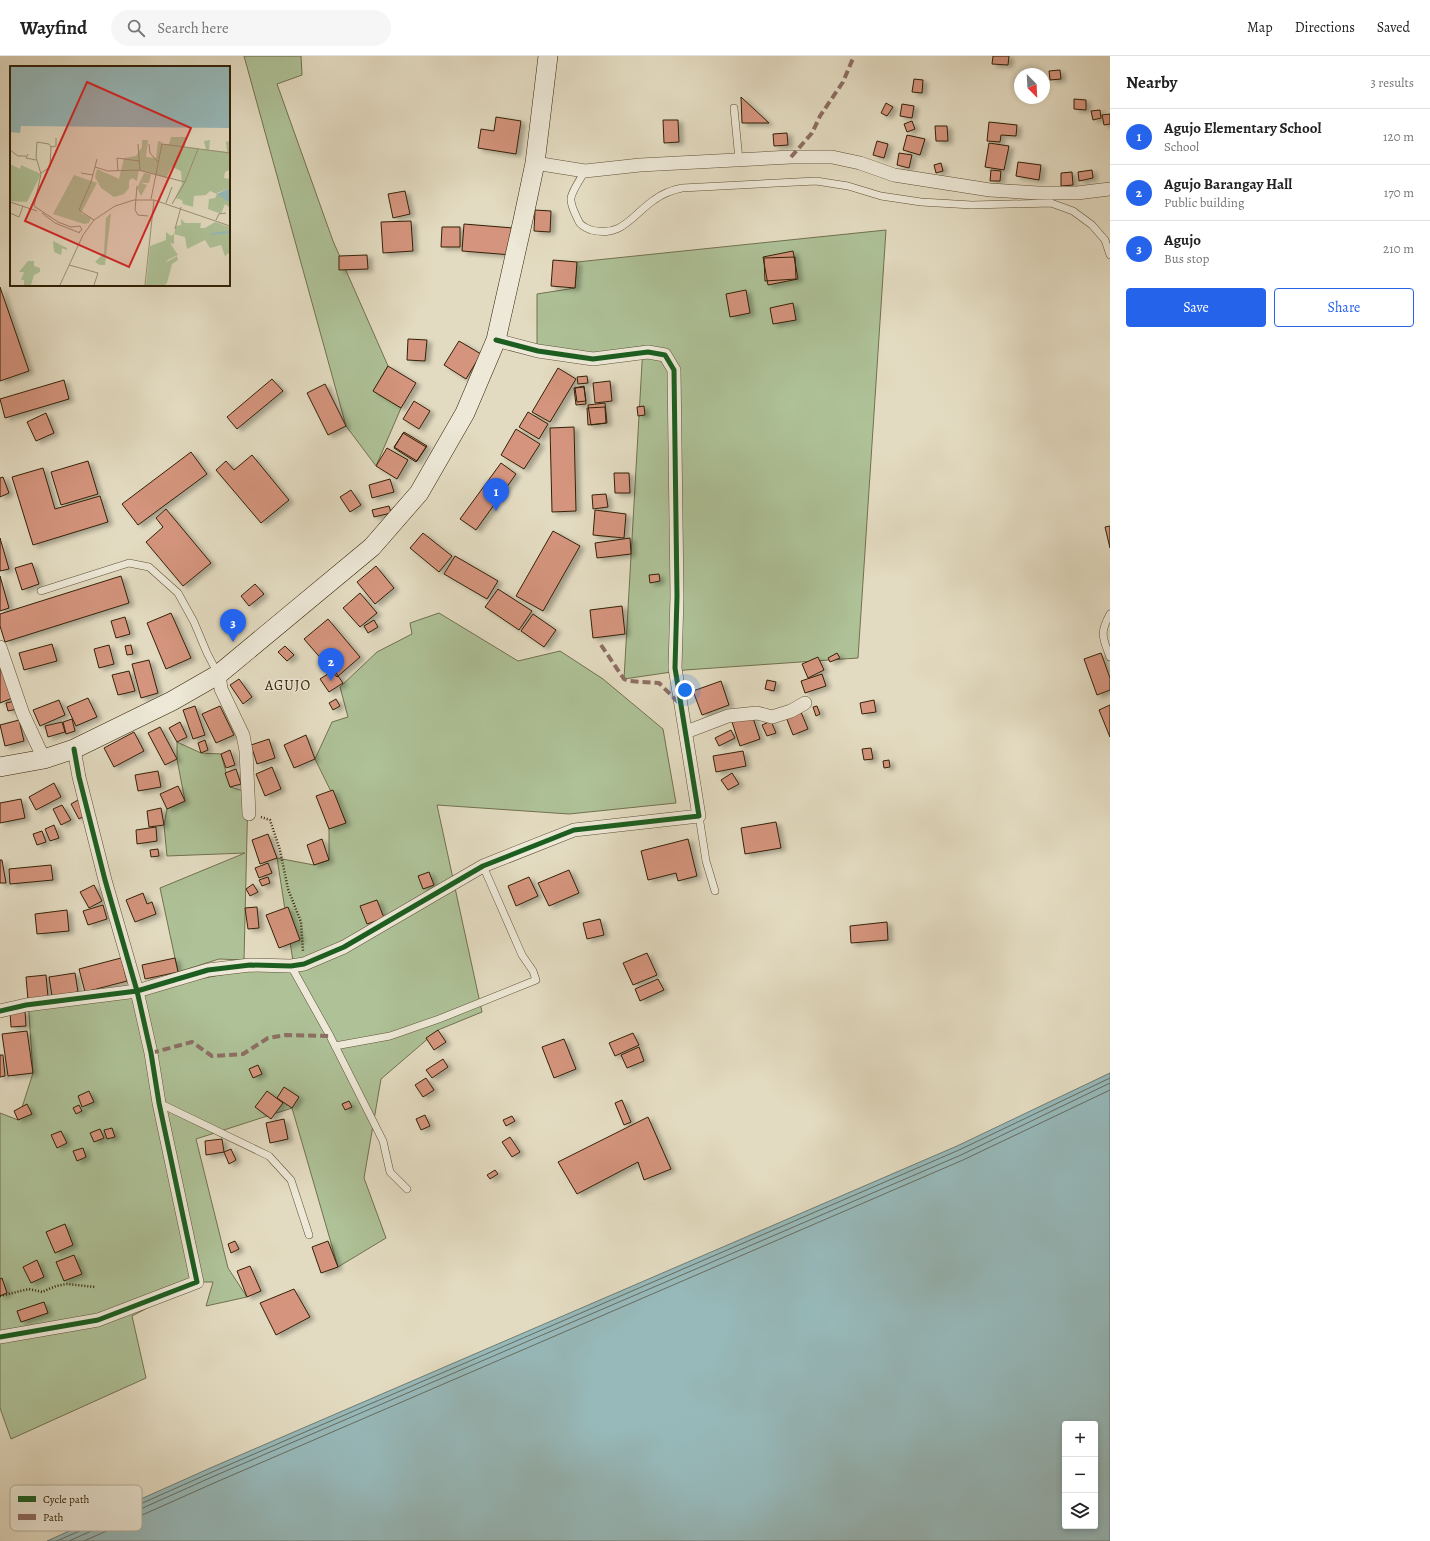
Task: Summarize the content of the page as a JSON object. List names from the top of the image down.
{
  "districts": ["AGUJO"],
  "legend": ["Cycle path", "Path"],
  "north": "bottom right",
  "page": {
    "header": "Wayfind",
    "search": "Search here",
    "nav": ["Map", "Directions", "Saved"],
    "heading": ["Nearby", "3 results"],
    "list": [
      {
        "mark": "1",
        "name": "Agujo Elementary School",
        "note": "School",
        "value": "120 m"
      },
      {
        "mark": "2",
        "name": "Agujo Barangay Hall",
        "note": "Public building",
        "value": "170 m"
      },
      {
        "mark": "3",
        "name": "Agujo",
        "note": "Bus stop",
        "value": "210 m"
      }
    ],
    "buttons": ["Save", "Share"],
    "pins": ["1", "3", "2"],
    "map_buttons": ["+", "−"]
  }
}
